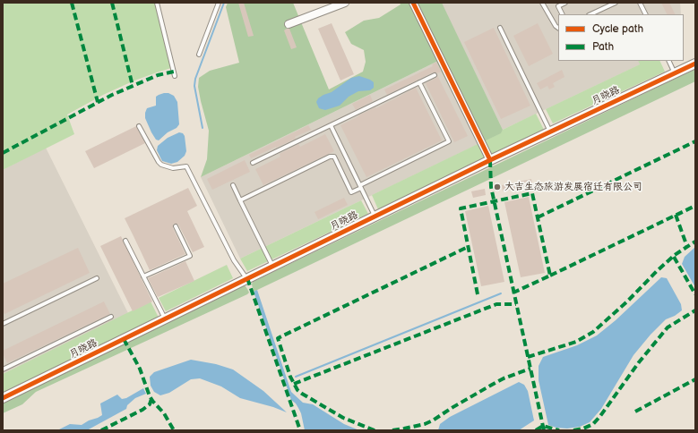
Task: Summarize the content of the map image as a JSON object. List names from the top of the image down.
{
  "streets": {
    "street": ["月晓路"]
  },
  "places": ["大吉生态旅游发展宿迁有限公司"],
  "legend": ["Cycle path", "Path"]
}
